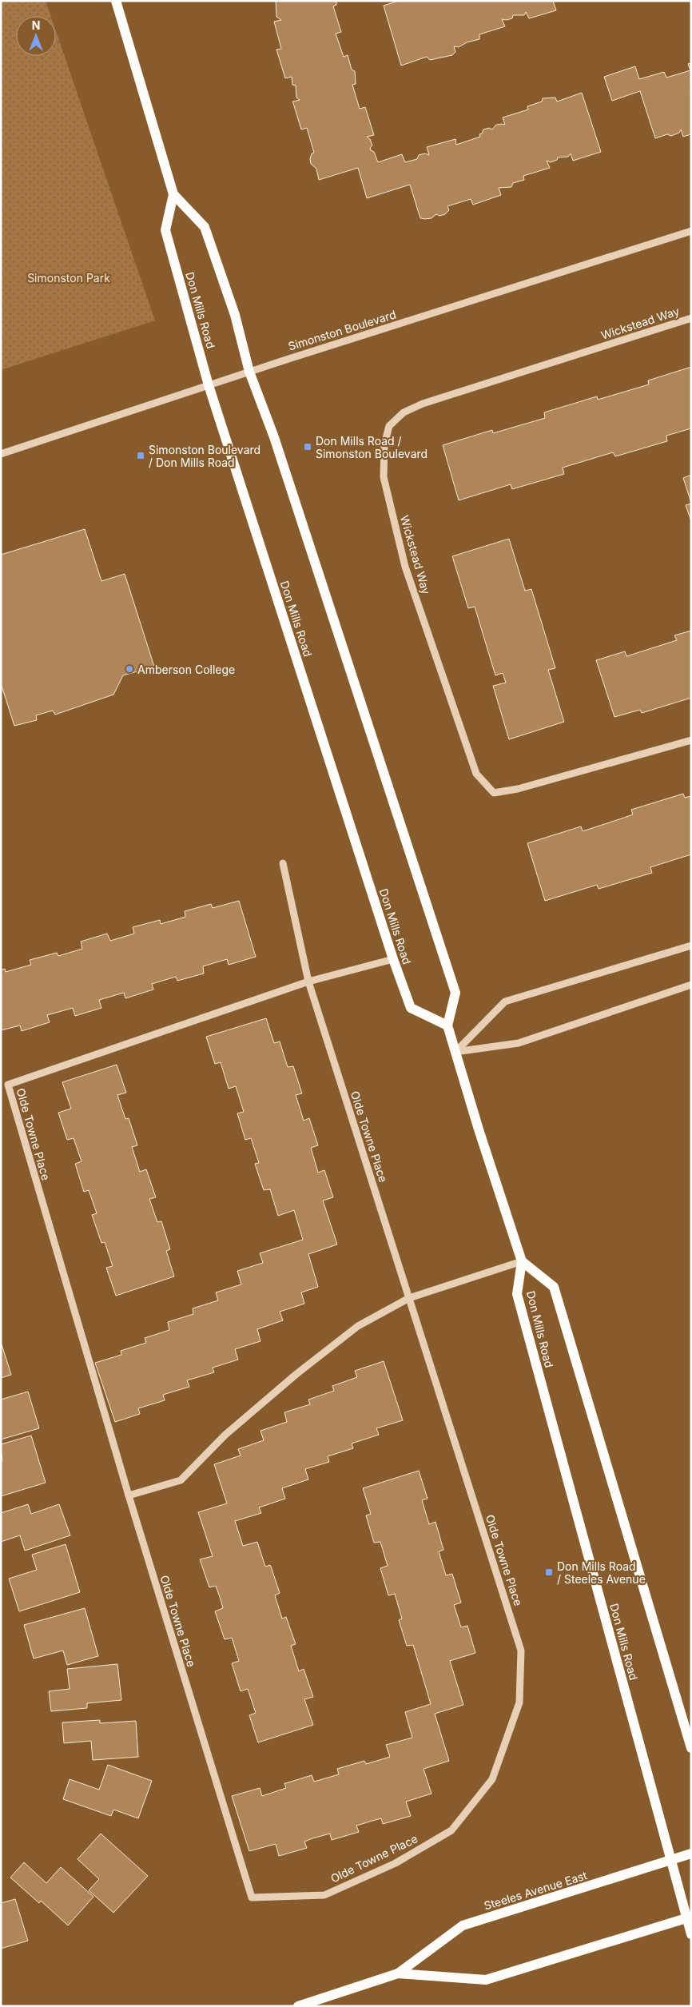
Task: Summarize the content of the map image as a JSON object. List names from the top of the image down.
{
  "streets": {
    "main road": ["Don Mills Road", "Steeles Avenue East"],
    "street": ["Wickstead Way", "Simonston Boulevard", "Olde Towne Place"]
  },
  "crossings": [
    ["Don Mills Road", "Simonston Boulevard"],
    ["Don Mills Road", "Olde Towne Place"],
    ["Don Mills Road", "Steeles Avenue East"]
  ],
  "parks": ["Simonston Park"],
  "places": {
    "transit": ["Don Mills Road / Simonston Boulevard", "Simonston Boulevard / Don Mills Road", "Don Mills Road / Steeles Avenue"],
    "other": ["Amberson College"]
  },
  "north": "top"
}
